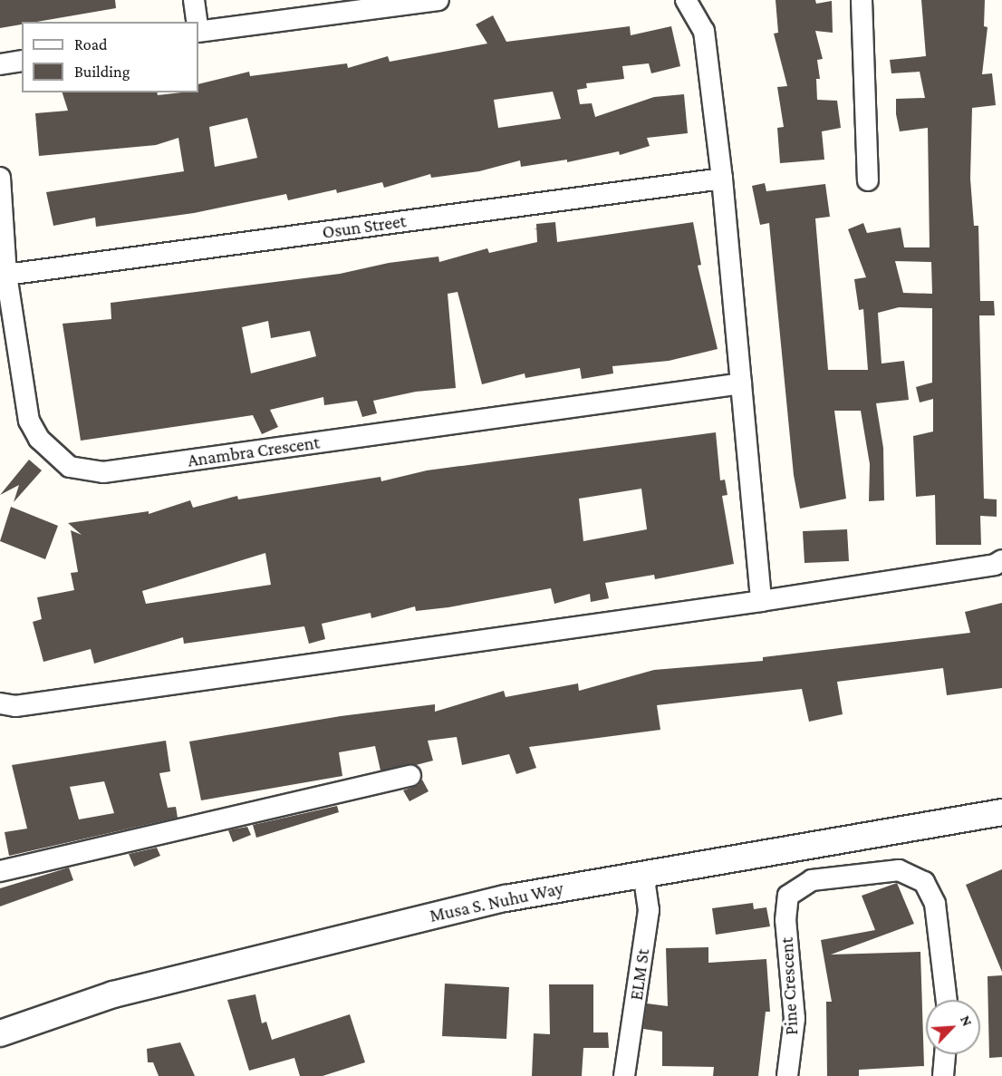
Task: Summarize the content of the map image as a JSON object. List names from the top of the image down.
{
  "streets": {
    "street": [
      "Osun Street",
      "Anambra Crescent",
      "Musa S. Nuhu Way",
      "ELM St",
      "Pine Crescent"
    ]
  },
  "crossings": [
    ["Osun Street", "Anambra Crescent"],
    ["Musa S. Nuhu Way", "ELM St"]
  ],
  "legend": ["Road", "Building"],
  "north": "top right"
}
